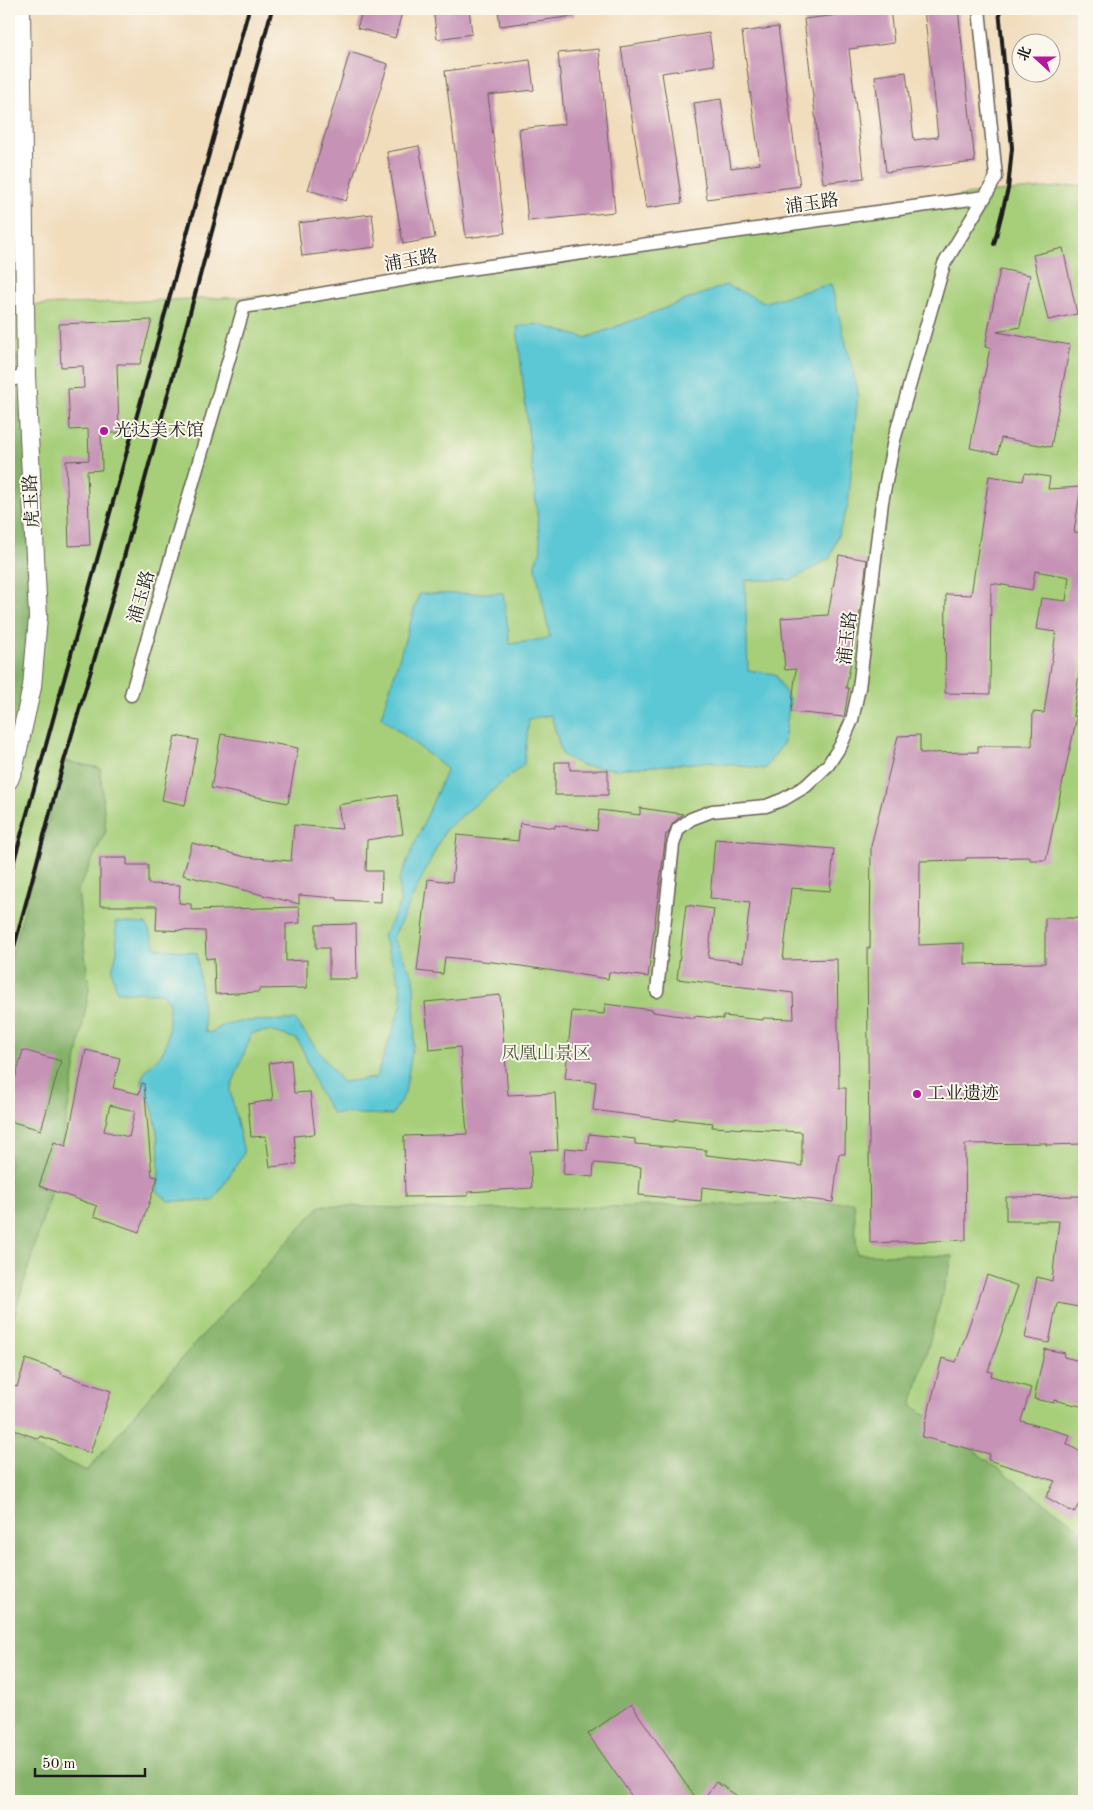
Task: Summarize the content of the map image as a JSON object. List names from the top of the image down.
{
  "streets": {
    "street": ["浦玉路", "虎玉路"]
  },
  "parks": ["凤凰山景区"],
  "places": ["光达美术馆", "工业遗迹"],
  "scale_bar": "50 m",
  "north": "left"
}
